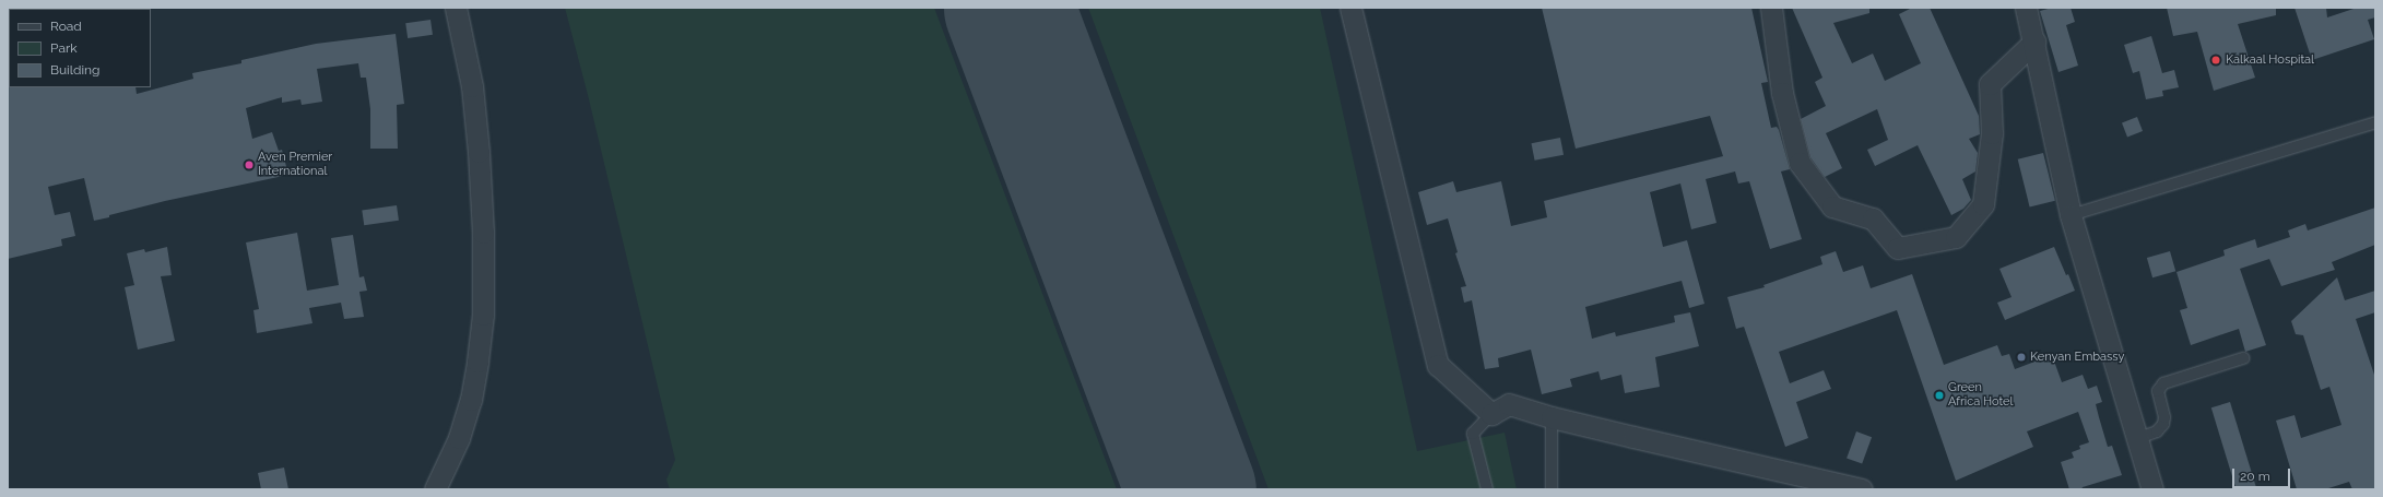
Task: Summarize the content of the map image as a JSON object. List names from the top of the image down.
{
  "places": [
    "Kalkaal Hospital",
    "Aven Premier International",
    "Kenyan Embassy",
    "Green Africa Hotel"
  ],
  "legend": ["Road", "Park", "Building"],
  "scale_bar": "20 m"
}
